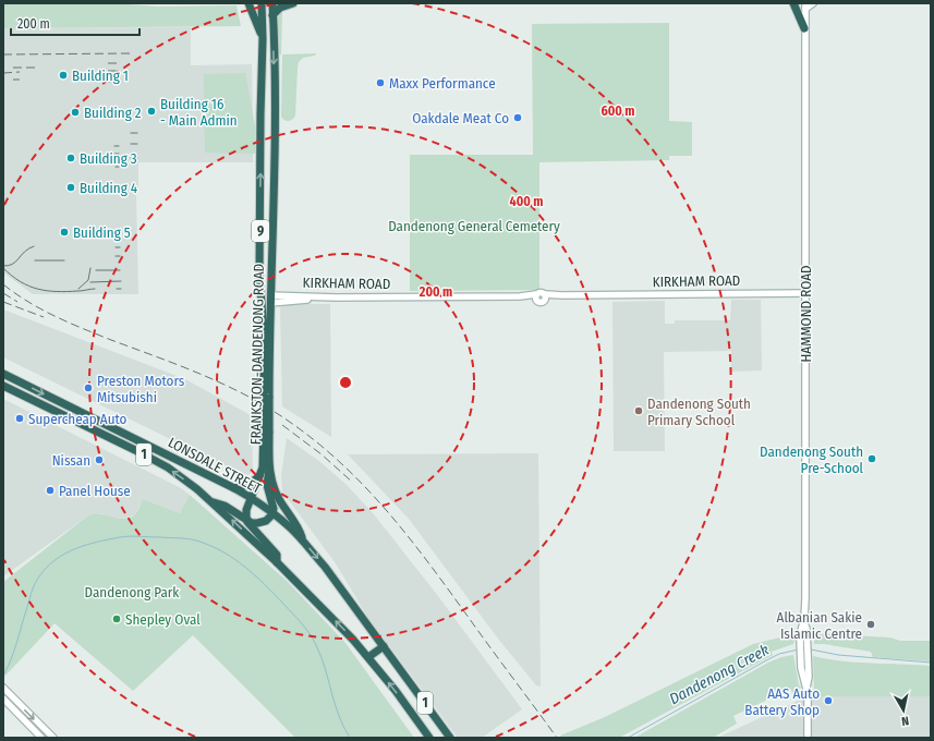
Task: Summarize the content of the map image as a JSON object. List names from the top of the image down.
{
  "streets": {
    "highway": [
      "9",
      "KIRKHAM ROAD",
      "FRANKSTON-DANDENONG ROAD",
      "1",
      "LONSDALE STREET"
    ],
    "main road": ["HAMMOND ROAD"]
  },
  "crossings": [
    ["9", "FRANKSTON-DANDENONG ROAD"],
    ["9", "LONSDALE STREET"],
    ["KIRKHAM ROAD", "HAMMOND ROAD"],
    ["KIRKHAM ROAD", "FRANKSTON-DANDENONG ROAD"],
    ["FRANKSTON-DANDENONG ROAD", "LONSDALE STREET"]
  ],
  "water": ["Dandenong Creek"],
  "parks": ["Dandenong General Cemetery", "Dandenong Park"],
  "places": [
    "Building 1",
    "Maxx Performance",
    "Building 16 - Main Admin",
    "Building 2",
    "Oakdale Meat Co",
    "Building 3",
    "Building 4",
    "Building 5",
    "Preston Motors Mitsubishi",
    "Dandenong South Primary School",
    "Supercheap Auto",
    "Dandenong South Pre-School",
    "Nissan",
    "Panel House",
    "Shepley Oval",
    "Albanian Sakie Islamic Centre",
    "AAS Auto Battery Shop"
  ],
  "scale_bar": "200 m",
  "north": "bottom",
  "rings": ["600 m", "400 m", "200 m"]
}
